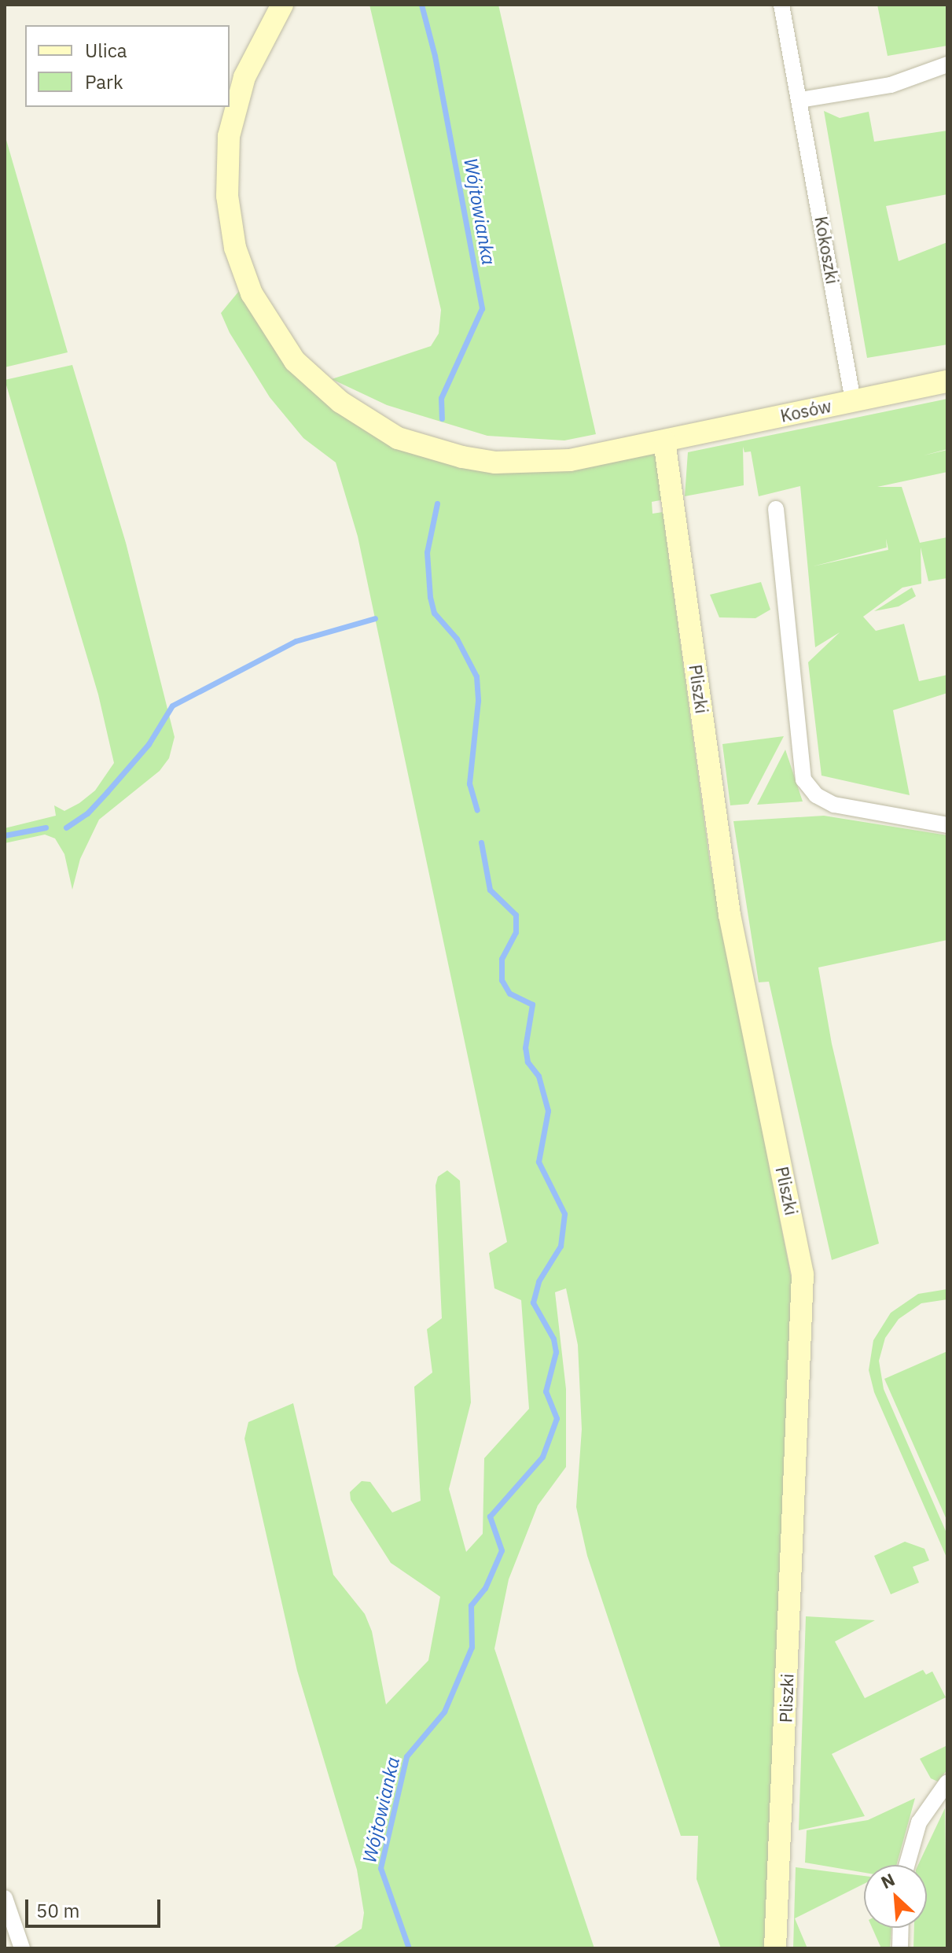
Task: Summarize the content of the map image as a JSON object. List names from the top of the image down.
{
  "streets": {
    "street": ["Kokoszki", "Kosów", "Pliszki"]
  },
  "crossings": [
    ["Kokoszki", "Kosów"],
    ["Kosów", "Pliszki"]
  ],
  "water": ["Wójtowianka"],
  "legend": ["Ulica", "Park"],
  "scale_bar": "50 m",
  "north": "top left"
}
